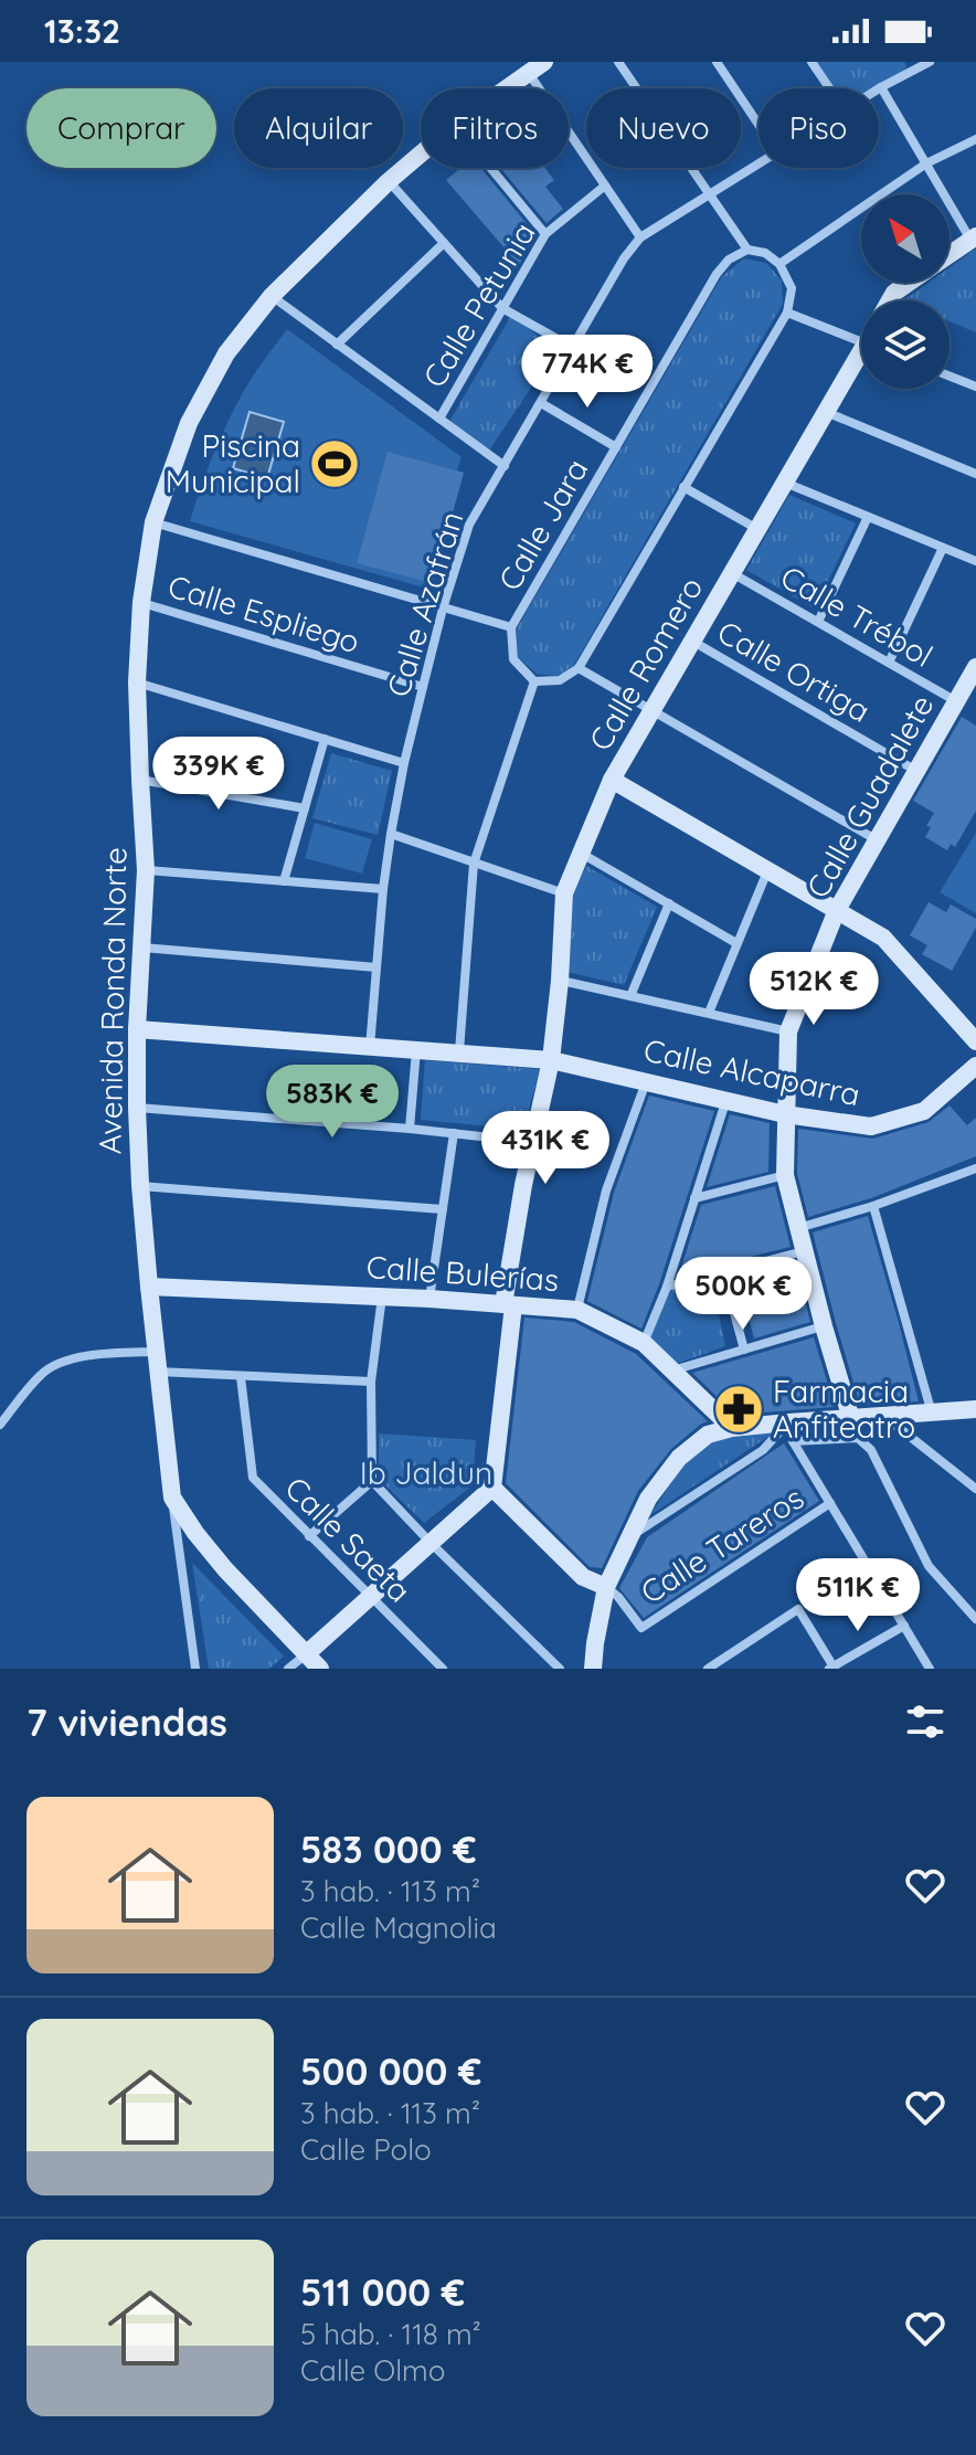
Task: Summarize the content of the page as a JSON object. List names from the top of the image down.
{
  "streets": {
    "street": [
      "Calle Petunia",
      "Calle Jara",
      "Calle Azafrán",
      "Calle Espliego",
      "Calle Trébol",
      "Calle Romero",
      "Calle Ortiga",
      "Calle Guadalete",
      "Avenida Ronda Norte",
      "Calle Alcaparra",
      "Calle Bulerías",
      "Calle Saeta",
      "Calle Tareros"
    ]
  },
  "crossings": [
    ["Calle Azafrán", "Calle Espliego"],
    ["Calle Azafrán", "Calle Alcaparra"],
    ["Calle Espliego", "Avenida Ronda Norte"],
    ["Calle Trébol", "Calle Romero"],
    ["Calle Trébol", "Calle Guadalete"],
    ["Calle Romero", "Calle Ortiga"],
    ["Calle Romero", "Calle Alcaparra"],
    ["Calle Romero", "Calle Bulerías"],
    ["Calle Ortiga", "Calle Guadalete"],
    ["Calle Guadalete", "Calle Alcaparra"],
    ["Avenida Ronda Norte", "Calle Alcaparra"],
    ["Avenida Ronda Norte", "Calle Bulerías"]
  ],
  "parks": ["Ib Jaldun"],
  "places": {
    "sports": ["Piscina Municipal"],
    "pharmacy": ["Farmacia Anfiteatro"]
  },
  "north": "top left",
  "page": {
    "status": "13:32",
    "chip": [
      "Comprar",
      "Alquilar",
      "Filtros",
      "Nuevo",
      "Piso"
    ],
    "price": [
      "774K €",
      "339K €",
      "512K €",
      "583K €",
      "431K €",
      "500K €",
      "511K €"
    ],
    "heading": "7 viviendas",
    "list": [
      {
        "name": "583 000 €",
        "note": "3 hab. · 113 m² · Calle Magnolia"
      },
      {
        "name": "500 000 €",
        "note": "3 hab. · 113 m² · Calle Polo"
      },
      {
        "name": "511 000 €",
        "note": "5 hab. · 118 m² · Calle Olmo"
      }
    ]
  }
}
